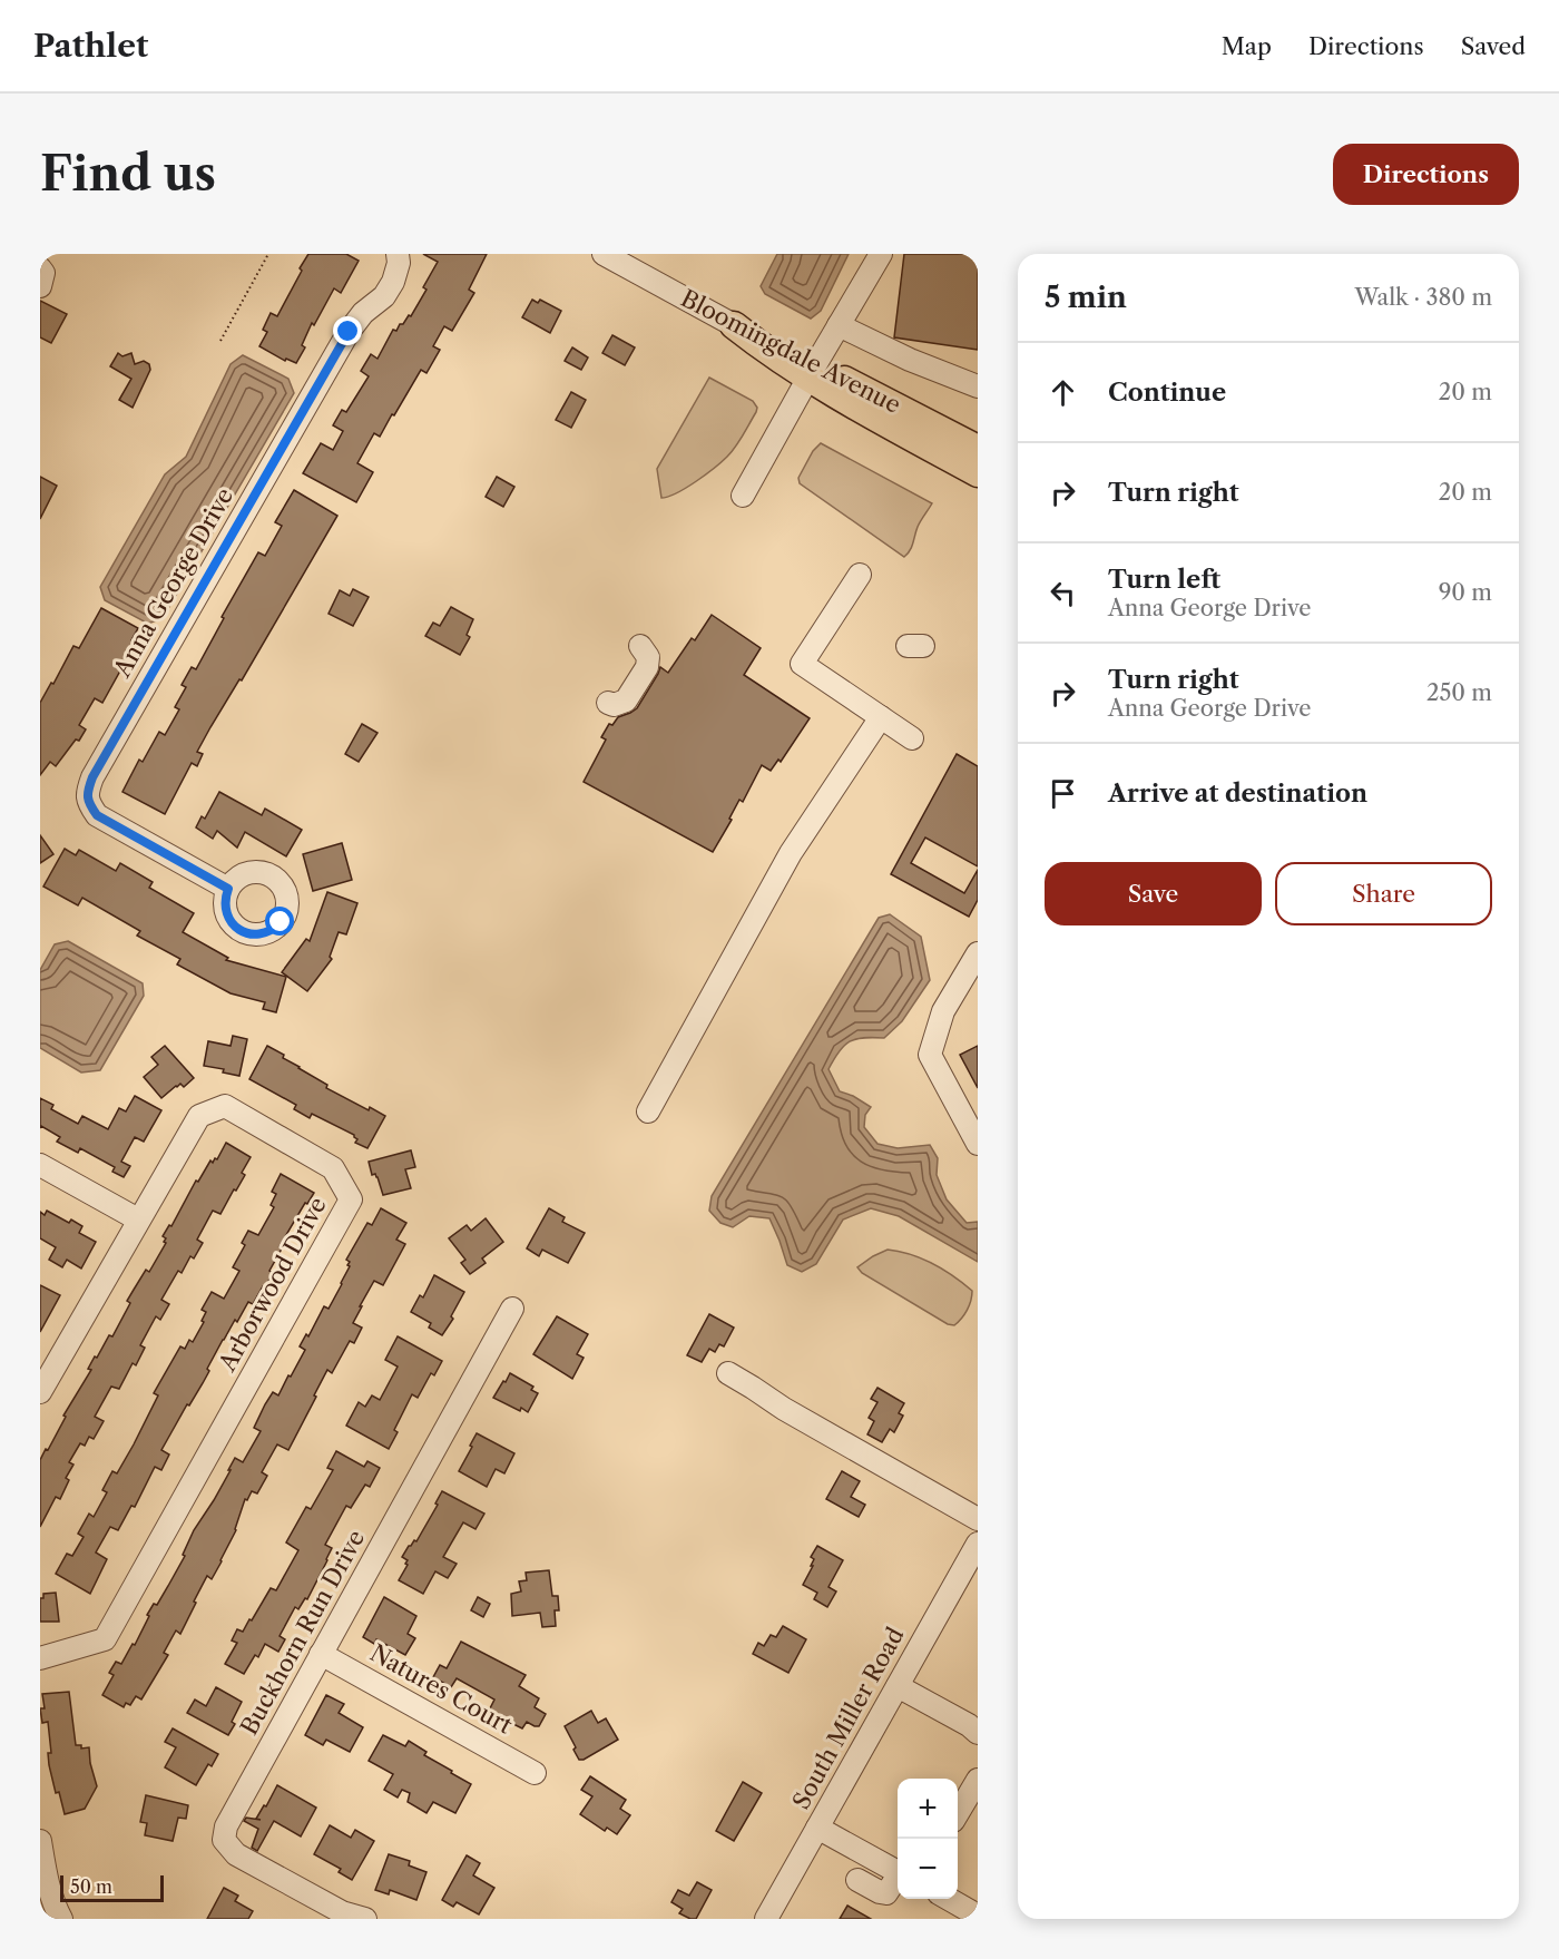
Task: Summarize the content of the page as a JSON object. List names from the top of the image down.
{
  "streets": {
    "main road": ["Bloomingdale Avenue"],
    "street": [
      "Anna George Drive",
      "Arborwood Drive",
      "Buckhorn Run Drive",
      "Natures Court",
      "South Miller Road"
    ]
  },
  "crossings": [
    ["Buckhorn Run Drive", "Natures Court"]
  ],
  "scale_bar": "50 m",
  "page": {
    "header": "Pathlet",
    "nav": ["Map", "Directions", "Saved"],
    "buttons": [
      "Directions",
      ["Save", "Share"]
    ],
    "title": "Find us",
    "heading": ["5 min", "Walk · 380 m"],
    "list": [
      ["Continue", "20 m"],
      ["Turn right", "20 m"],
      ["Turn left", "Anna George Drive", "90 m"],
      ["Turn right", "Anna George Drive", "250 m"],
      "Arrive at destination"
    ],
    "map_buttons": ["+", "−"],
    "scale": "50 m"
  }
}
